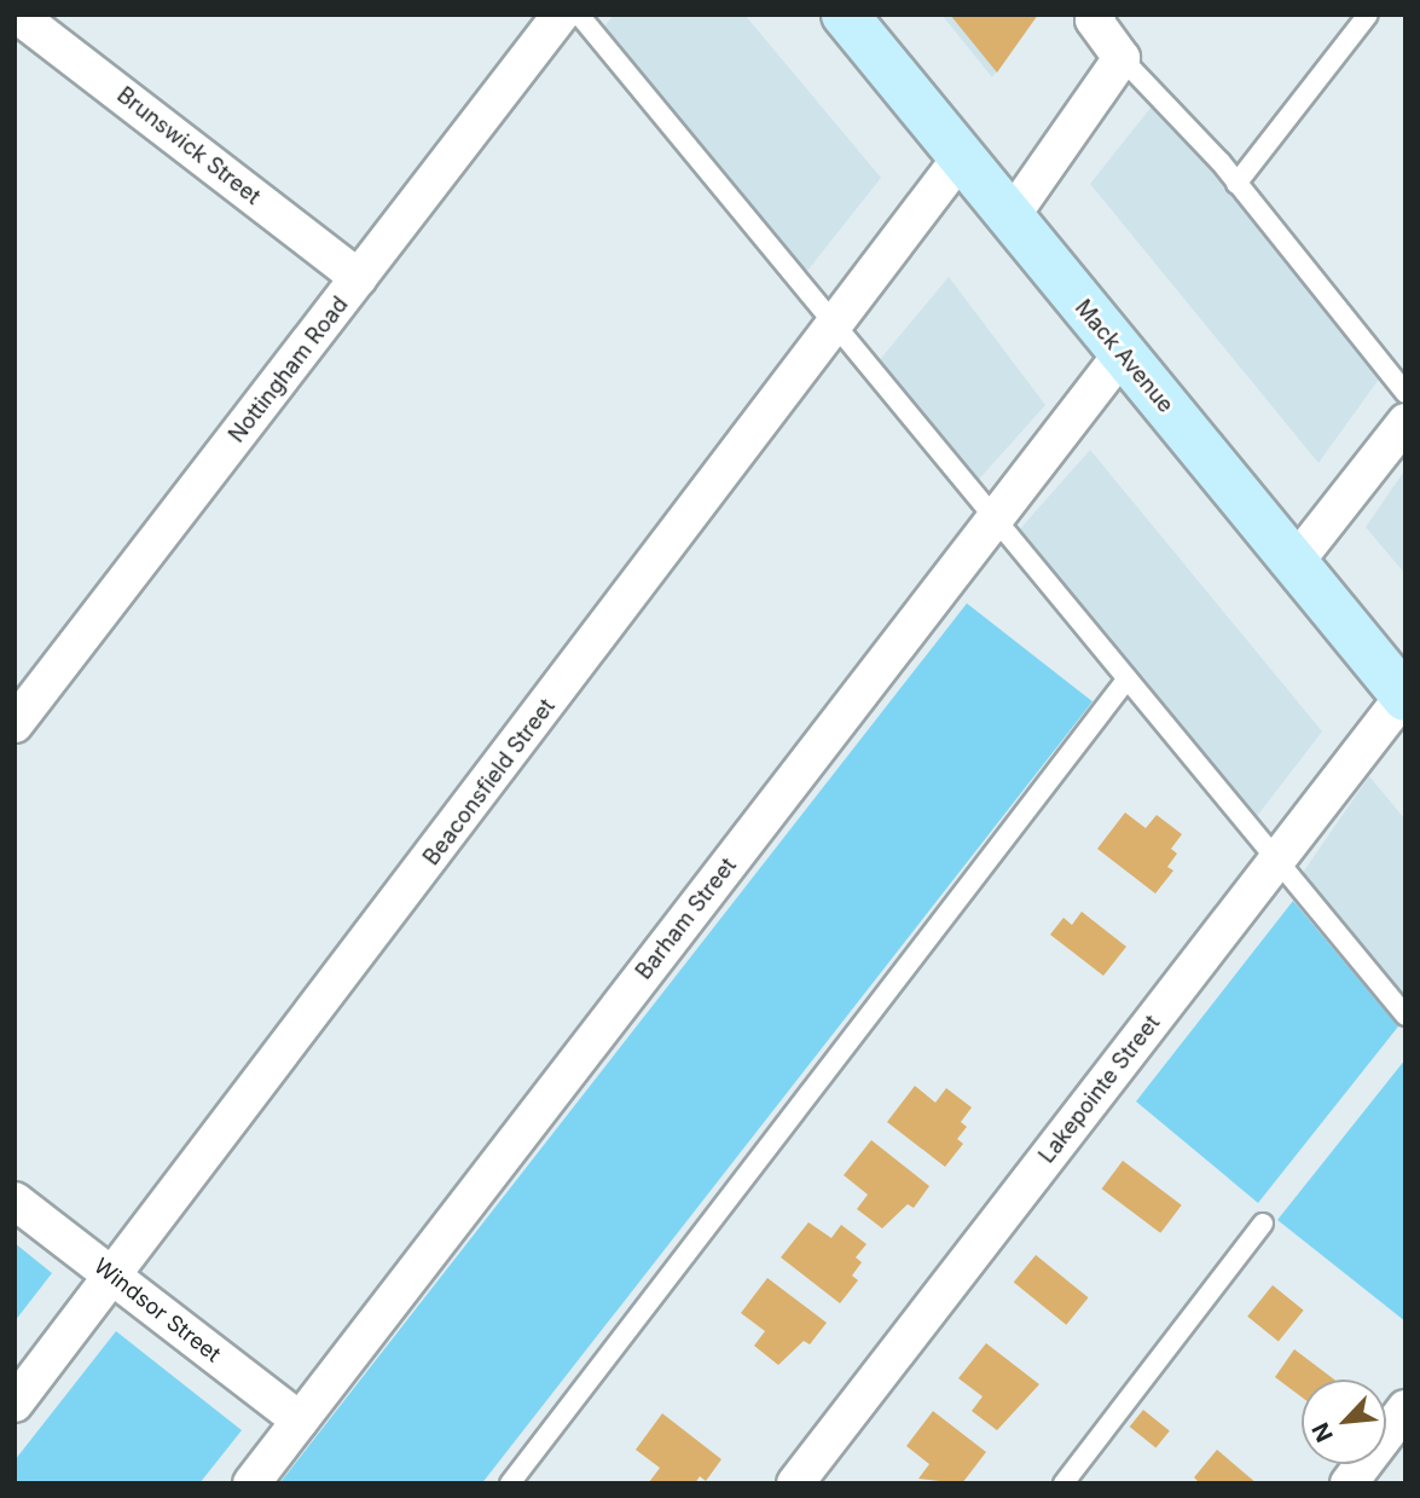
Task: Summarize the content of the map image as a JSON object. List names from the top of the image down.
{
  "streets": {
    "main road": ["Mack Avenue"],
    "street": [
      "Brunswick Street",
      "Nottingham Road",
      "Beaconsfield Street",
      "Barham Street",
      "Lakepointe Street",
      "Windsor Street"
    ]
  },
  "crossings": [
    ["Brunswick Street", "Nottingham Road"],
    ["Mack Avenue", "Beaconsfield Street"],
    ["Mack Avenue", "Barham Street"],
    ["Mack Avenue", "Lakepointe Street"],
    ["Beaconsfield Street", "Windsor Street"],
    ["Barham Street", "Windsor Street"]
  ],
  "north": "bottom left"
}
